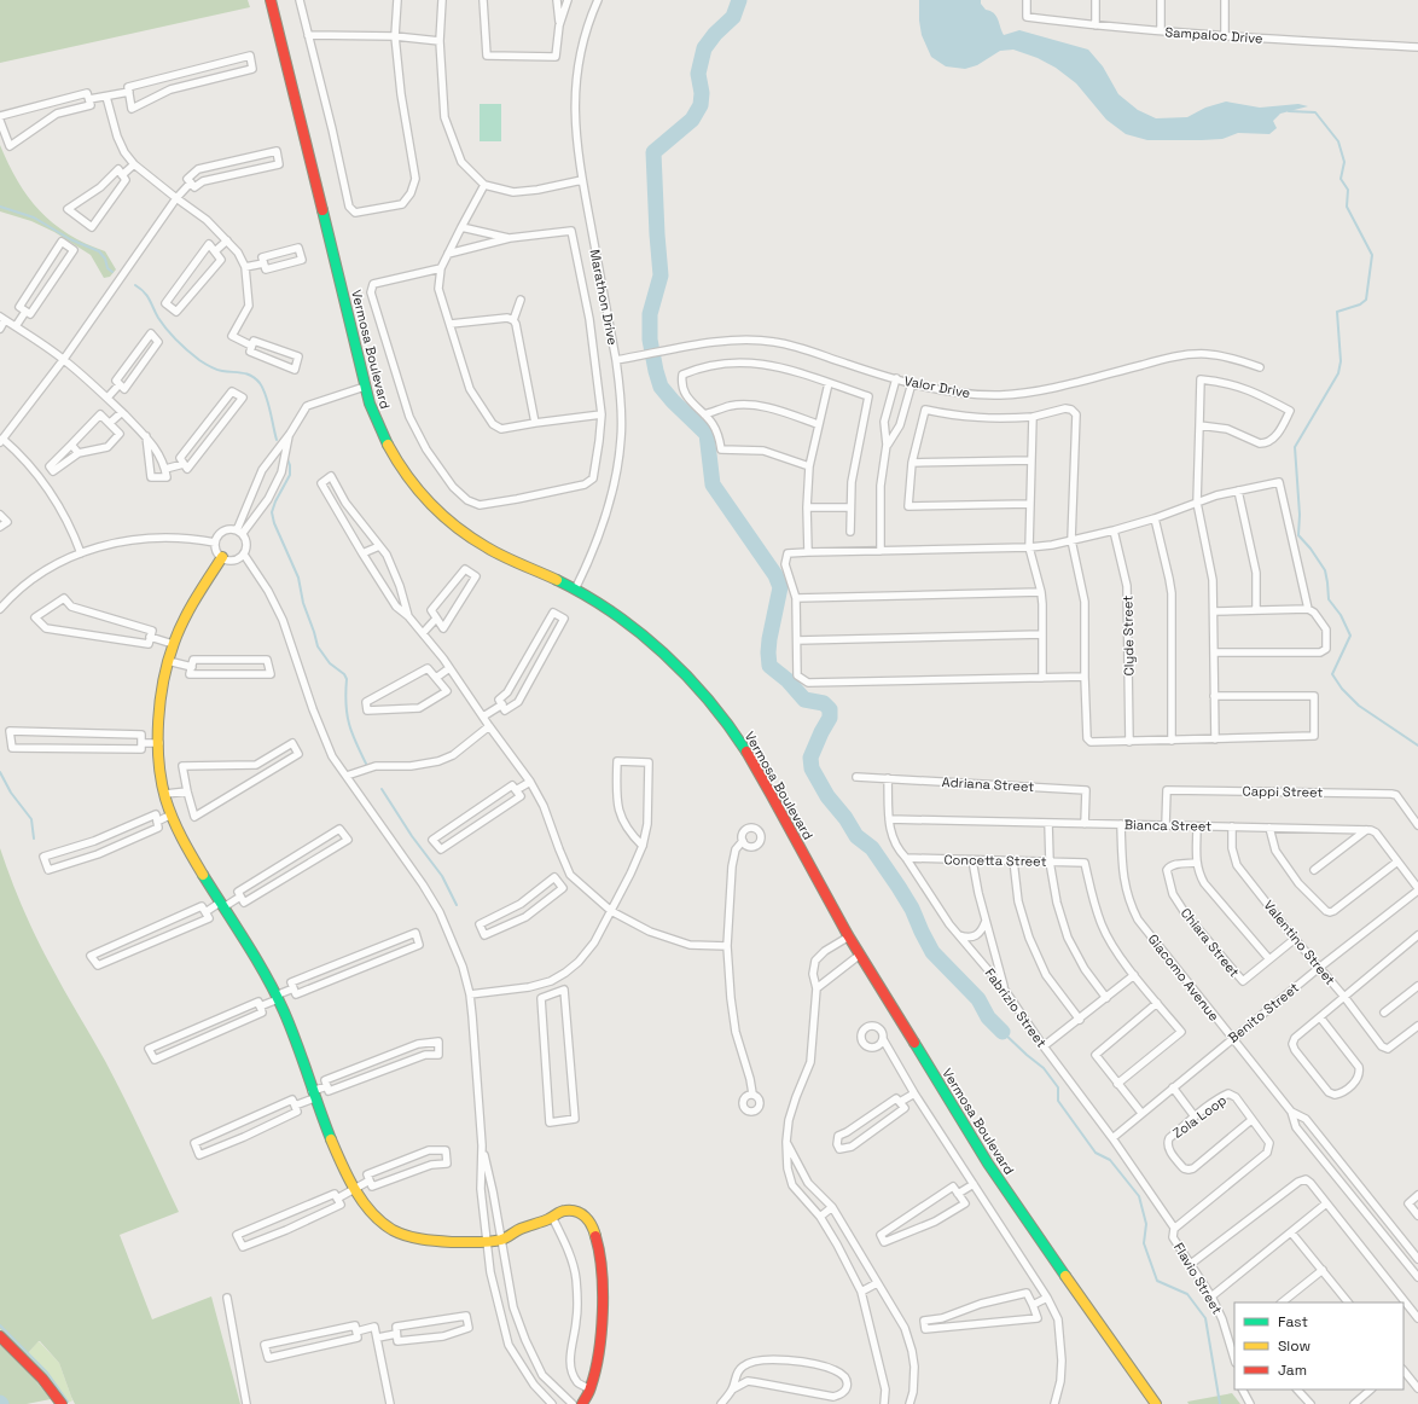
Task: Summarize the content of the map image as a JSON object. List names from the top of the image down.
{
  "streets": {
    "main road": ["Vermosa Boulevard"],
    "street": [
      "Sampaloc Drive",
      "Marathon Drive",
      "Valor Drive",
      "Clyde Street",
      "Adriana Street",
      "Cappi Street",
      "Bianca Street",
      "Concetta Street",
      "Chiara Street",
      "Valentino Street",
      "Giacomo Avenue",
      "Fabrizio Street",
      "Benito Street",
      "Zola Loop",
      "Flavio Street"
    ]
  },
  "crossings": [
    ["Marathon Drive", "Vermosa Boulevard"],
    ["Marathon Drive", "Valor Drive"],
    ["Adriana Street", "Bianca Street"],
    ["Adriana Street", "Fabrizio Street"],
    ["Cappi Street", "Bianca Street"],
    ["Bianca Street", "Valentino Street"],
    ["Bianca Street", "Giacomo Avenue"],
    ["Bianca Street", "Fabrizio Street"],
    ["Concetta Street", "Fabrizio Street"],
    ["Chiara Street", "Valentino Street"],
    ["Valentino Street", "Benito Street"],
    ["Giacomo Avenue", "Benito Street"],
    ["Fabrizio Street", "Benito Street"],
    ["Fabrizio Street", "Flavio Street"],
    ["Zola Loop", "Flavio Street"]
  ],
  "legend": ["Fast", "Slow", "Jam"]
}
